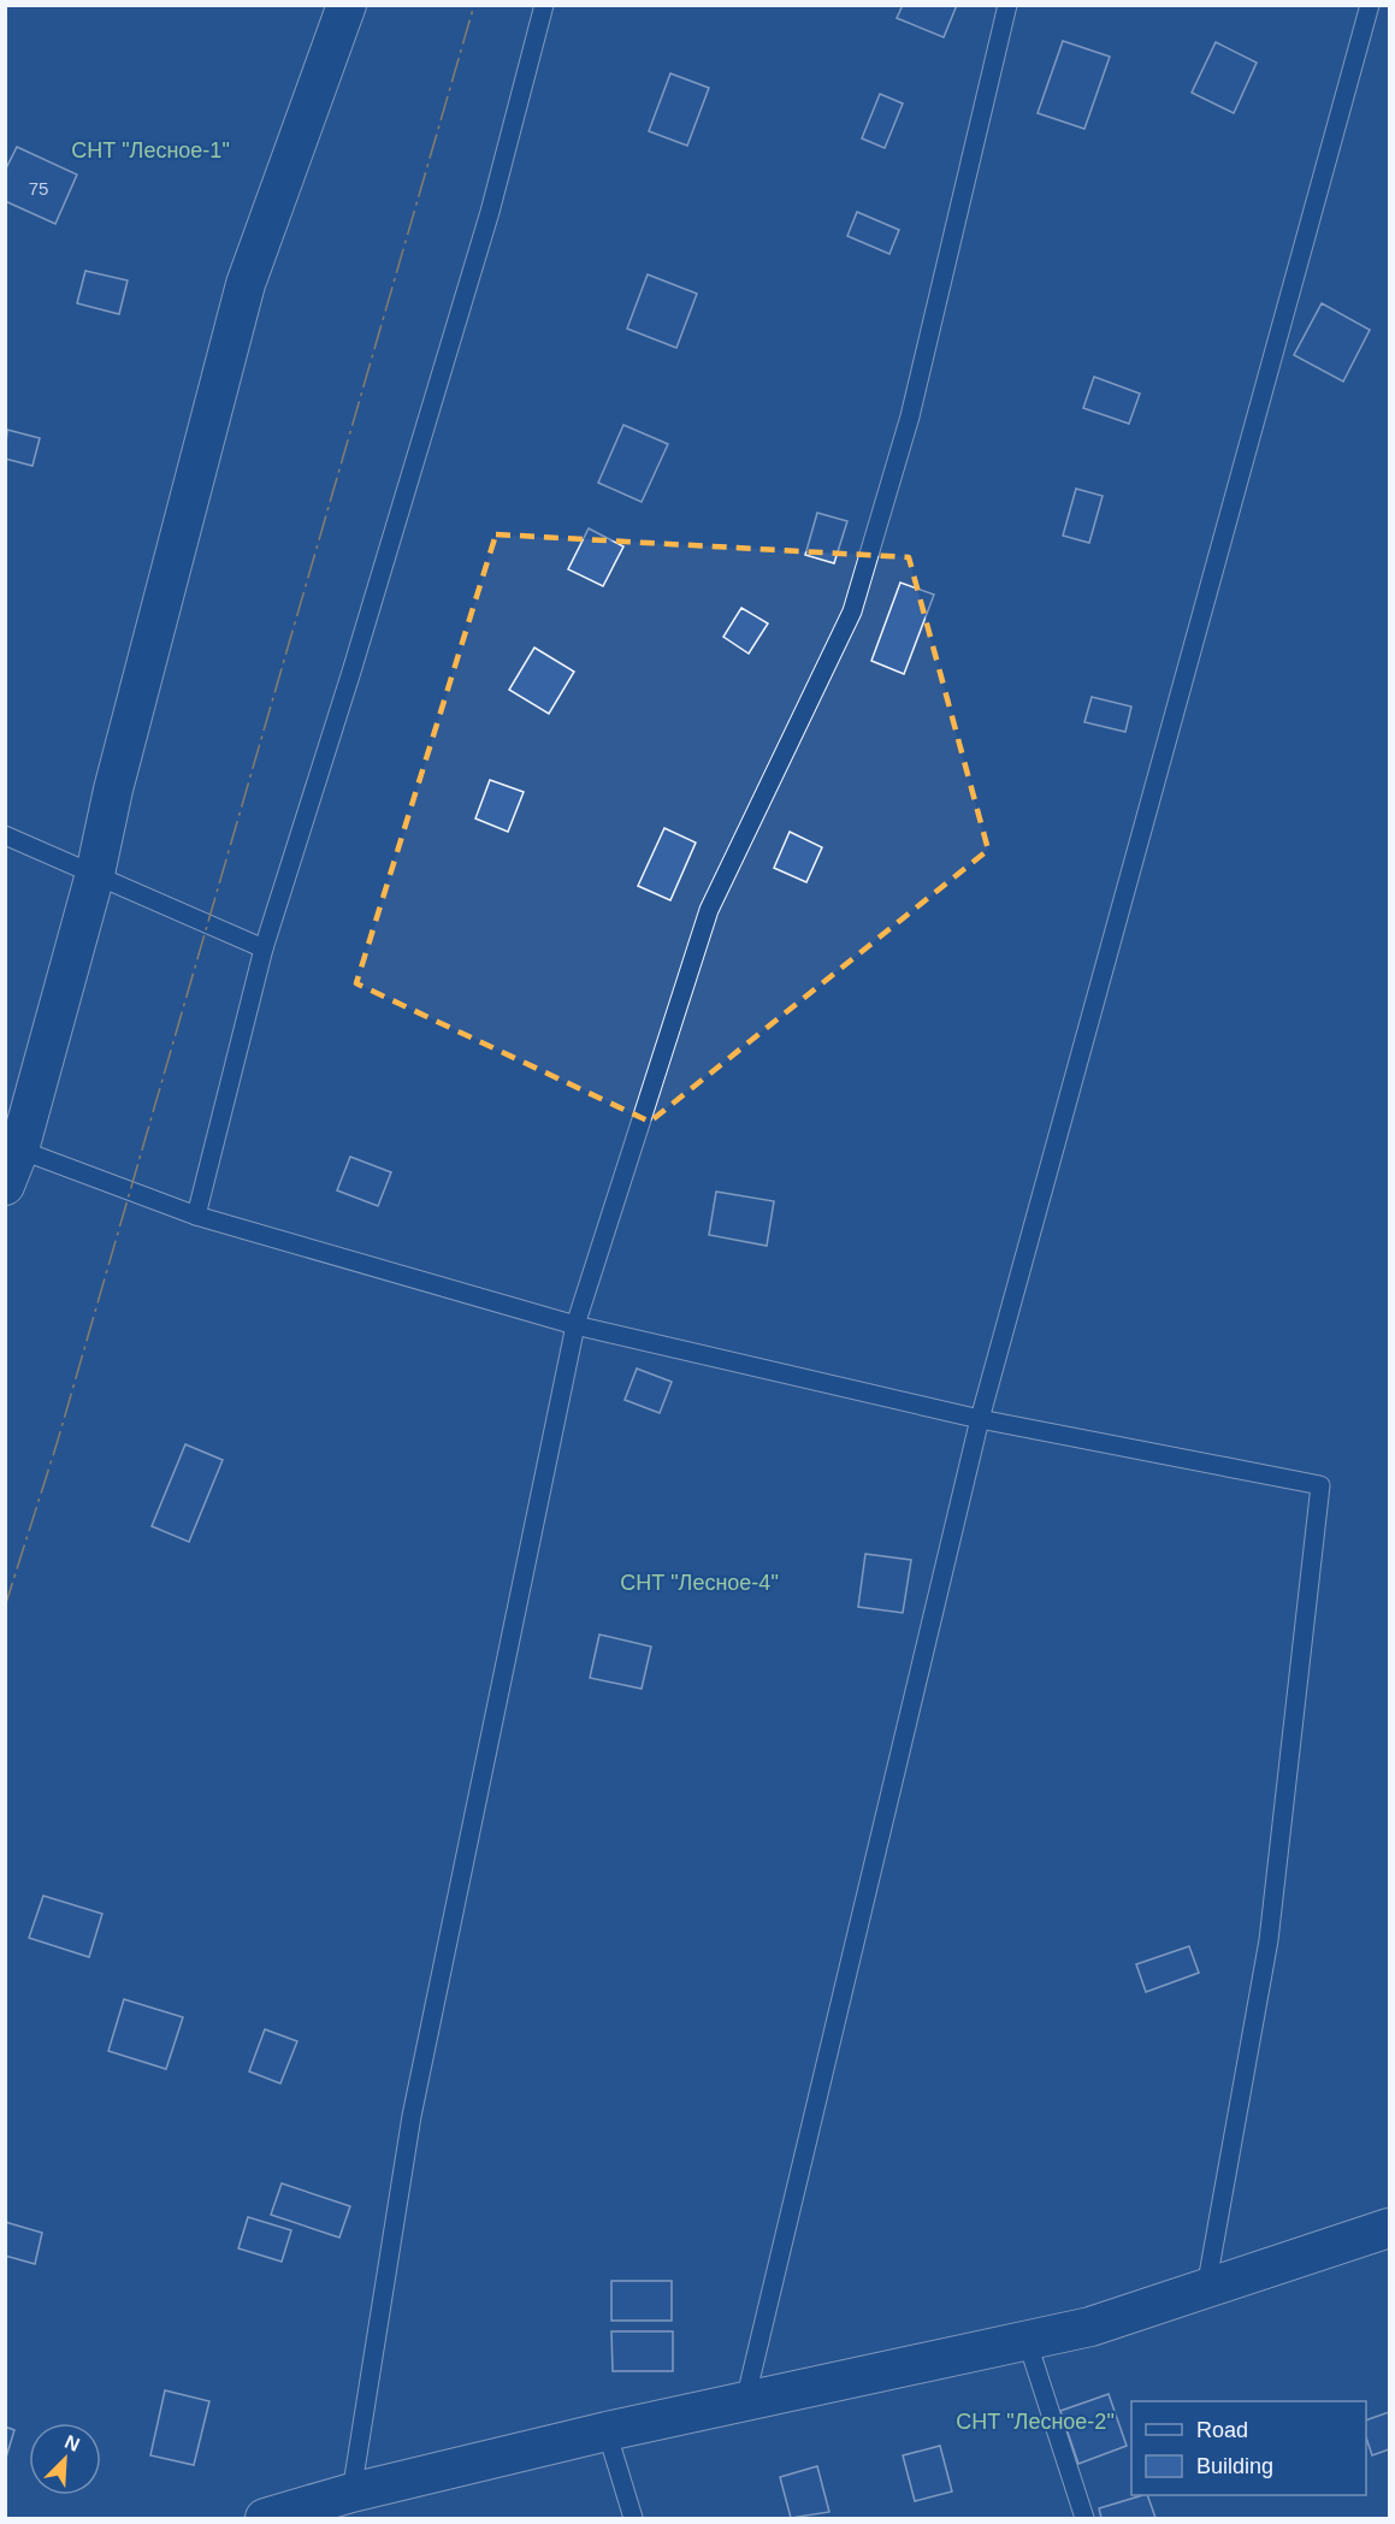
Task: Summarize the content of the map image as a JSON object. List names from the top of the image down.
{
  "parks": ["СНТ \"Лесное-1\"", "СНТ \"Лесное-4\"", "СНТ \"Лесное-2\""],
  "house_numbers": ["75"],
  "legend": ["Road", "Building"],
  "north": "top right"
}
